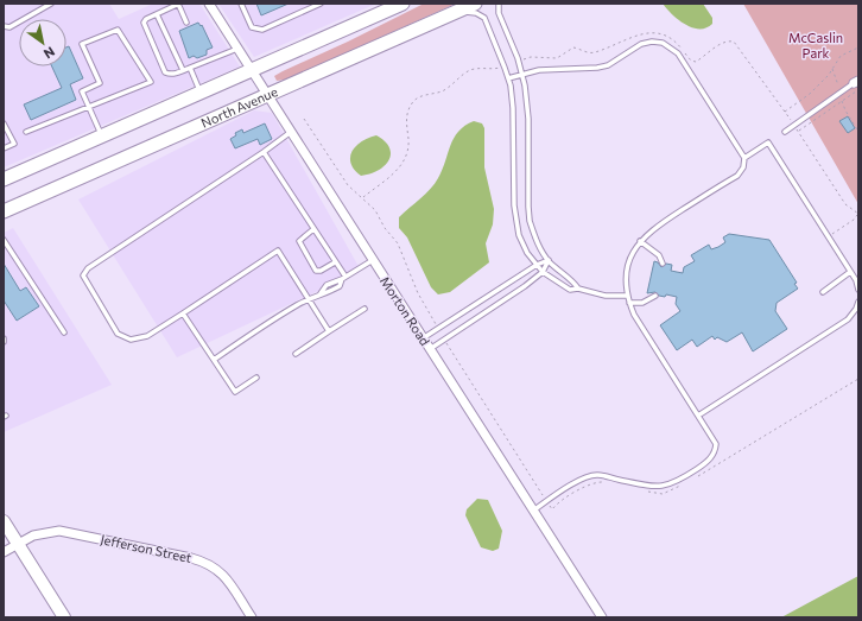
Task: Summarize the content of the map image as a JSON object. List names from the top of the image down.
{
  "streets": {
    "main road": ["North Avenue"],
    "street": ["Morton Road", "Jefferson Street"]
  },
  "crossings": [
    ["North Avenue", "Morton Road"]
  ],
  "parks": ["McCaslin Park"],
  "north": "bottom right"
}
